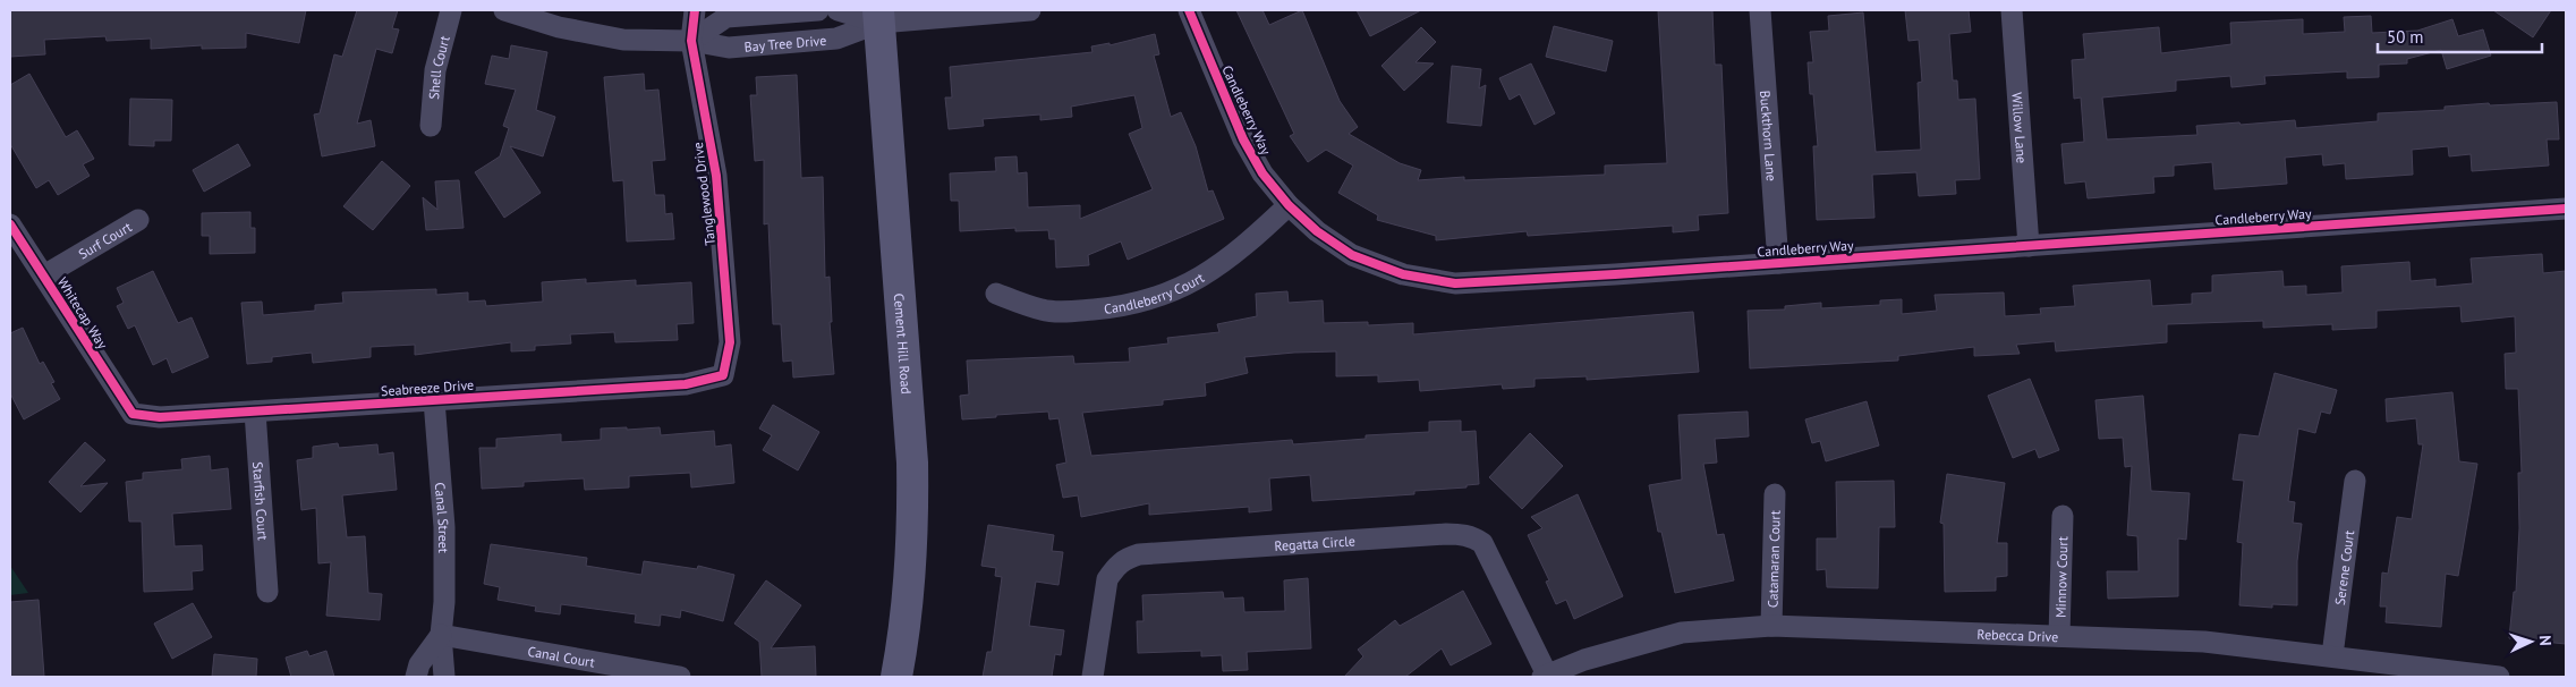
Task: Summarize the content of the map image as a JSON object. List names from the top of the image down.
{
  "streets": {
    "street": [
      "Bay Tree Drive",
      "Shell Court",
      "Candleberry Way",
      "Willow Lane",
      "Buckthorn Lane",
      "Tanglewood Drive",
      "Surf Court",
      "Candleberry Court",
      "Whitecap Way",
      "Cement Hill Road",
      "Seabreeze Drive",
      "Starfish Court",
      "Canal Street",
      "Regatta Circle",
      "Catamaran Court",
      "Serene Court",
      "Minnow Court",
      "Rebecca Drive",
      "Canal Court"
    ]
  },
  "crossings": [
    ["Bay Tree Drive", "Tanglewood Drive"],
    ["Bay Tree Drive", "Cement Hill Road"],
    ["Candleberry Way", "Willow Lane"],
    ["Candleberry Way", "Buckthorn Lane"],
    ["Candleberry Way", "Candleberry Court"],
    ["Tanglewood Drive", "Seabreeze Drive"],
    ["Surf Court", "Whitecap Way"],
    ["Whitecap Way", "Seabreeze Drive"],
    ["Seabreeze Drive", "Starfish Court"],
    ["Seabreeze Drive", "Canal Street"],
    ["Canal Street", "Canal Court"],
    ["Regatta Circle", "Rebecca Drive"],
    ["Catamaran Court", "Rebecca Drive"],
    ["Serene Court", "Rebecca Drive"],
    ["Minnow Court", "Rebecca Drive"]
  ],
  "scale_bar": "50 m",
  "north": "right"
}
